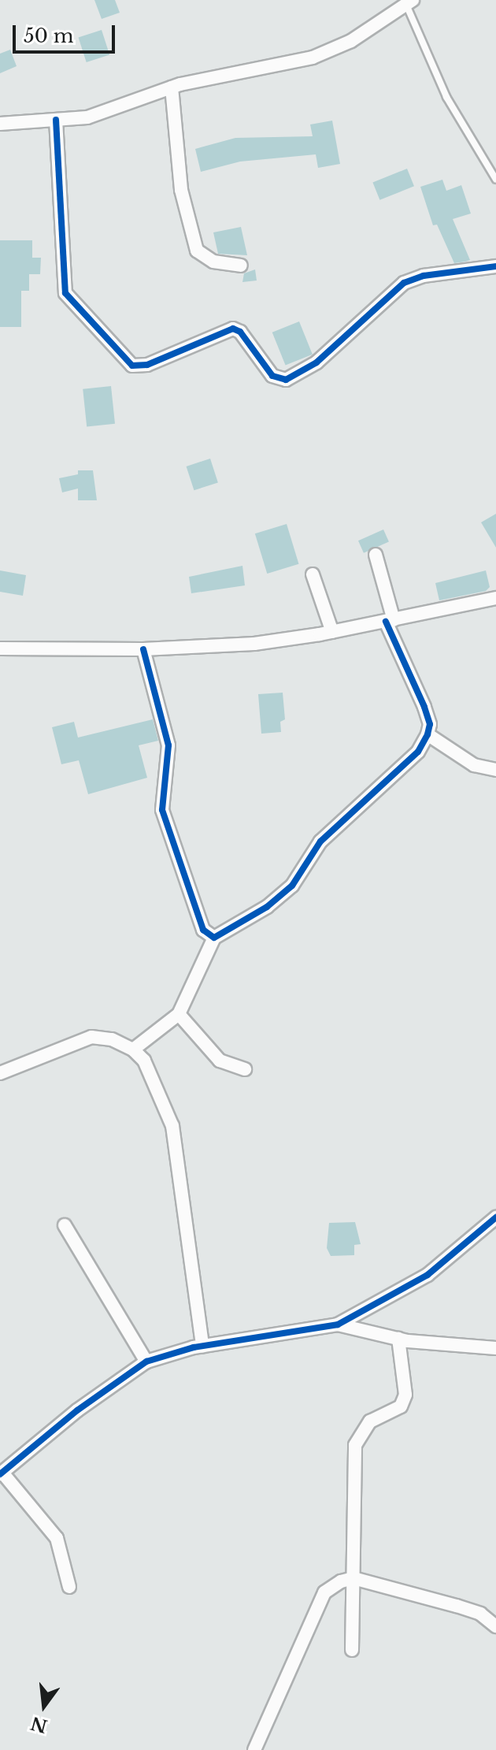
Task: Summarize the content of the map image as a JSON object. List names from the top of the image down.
{
  "scale_bar": "50 m",
  "north": "bottom"
}
